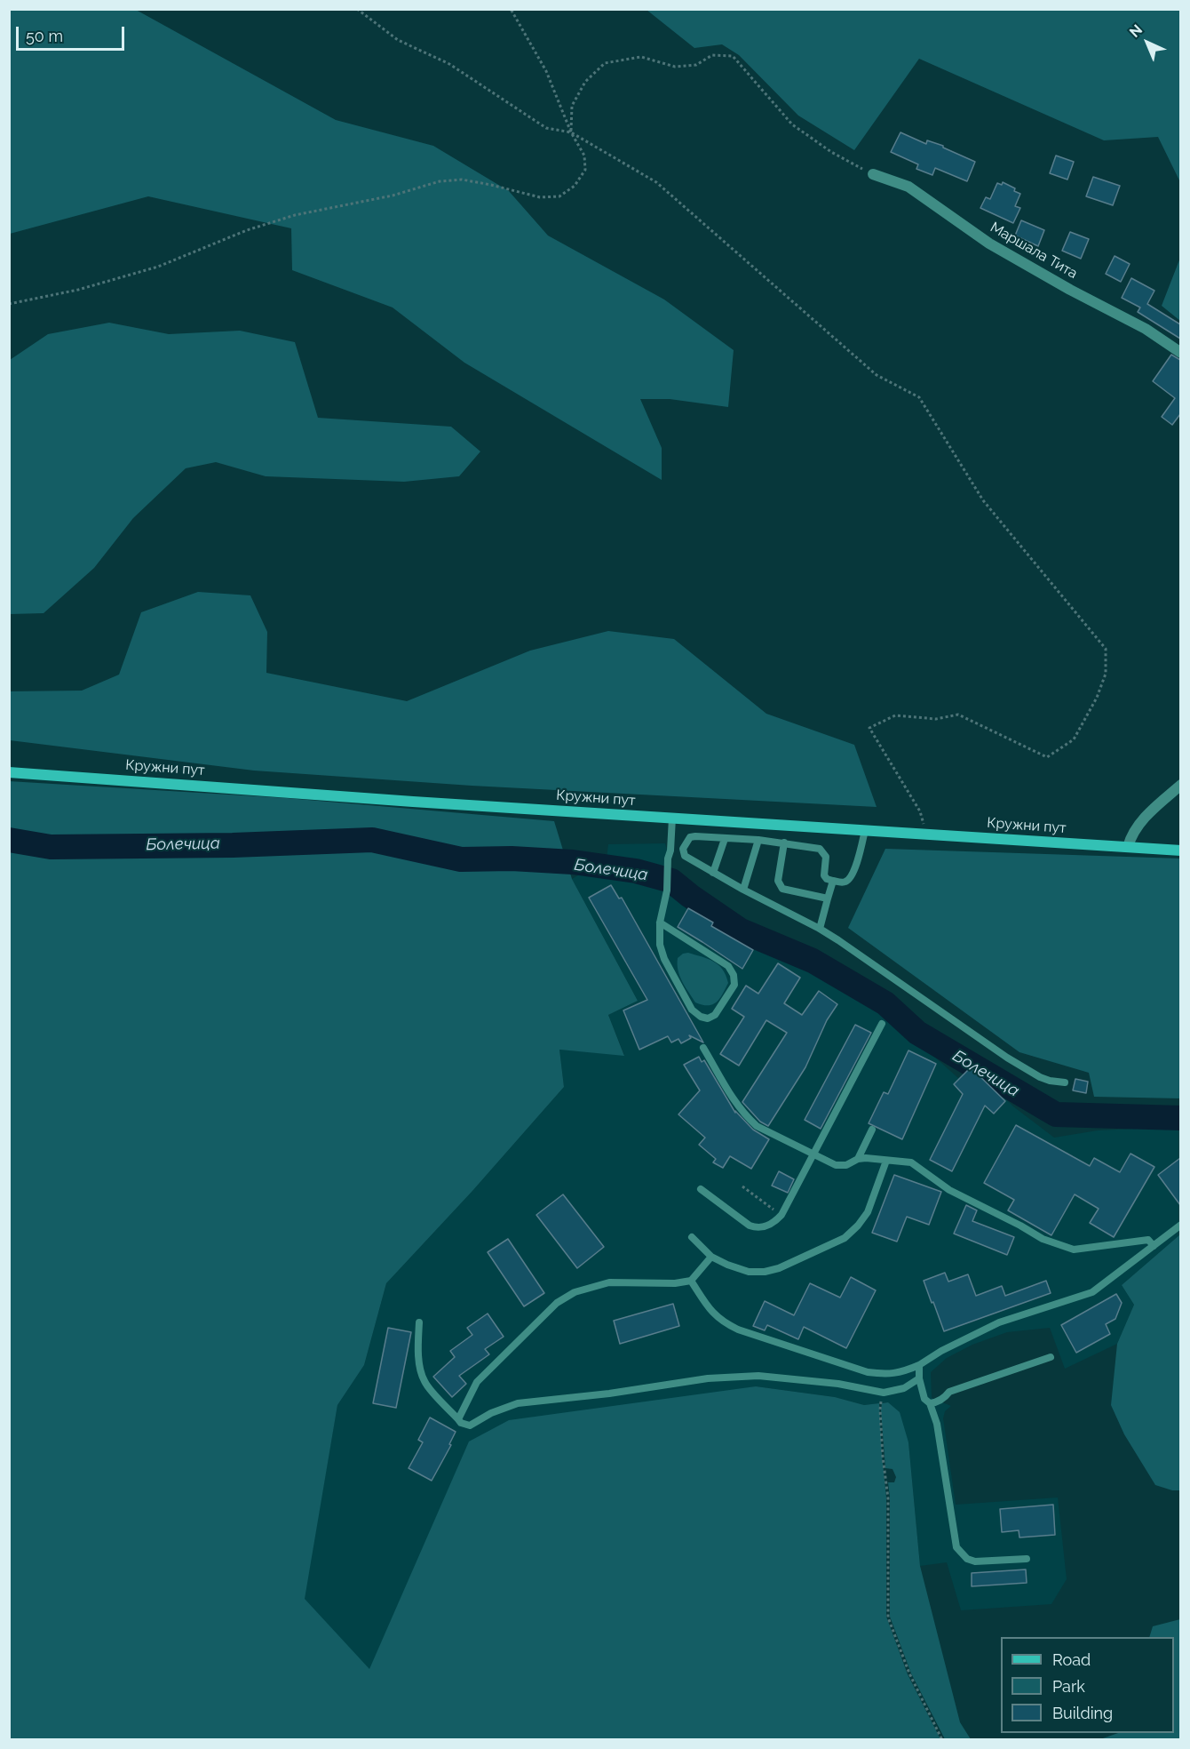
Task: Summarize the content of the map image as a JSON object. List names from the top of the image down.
{
  "streets": {
    "main road": ["Кружни пут"],
    "street": ["Маршала Тита"]
  },
  "water": ["Болечица"],
  "legend": ["Road", "Park", "Building"],
  "scale_bar": "50 m",
  "north": "top left"
}
